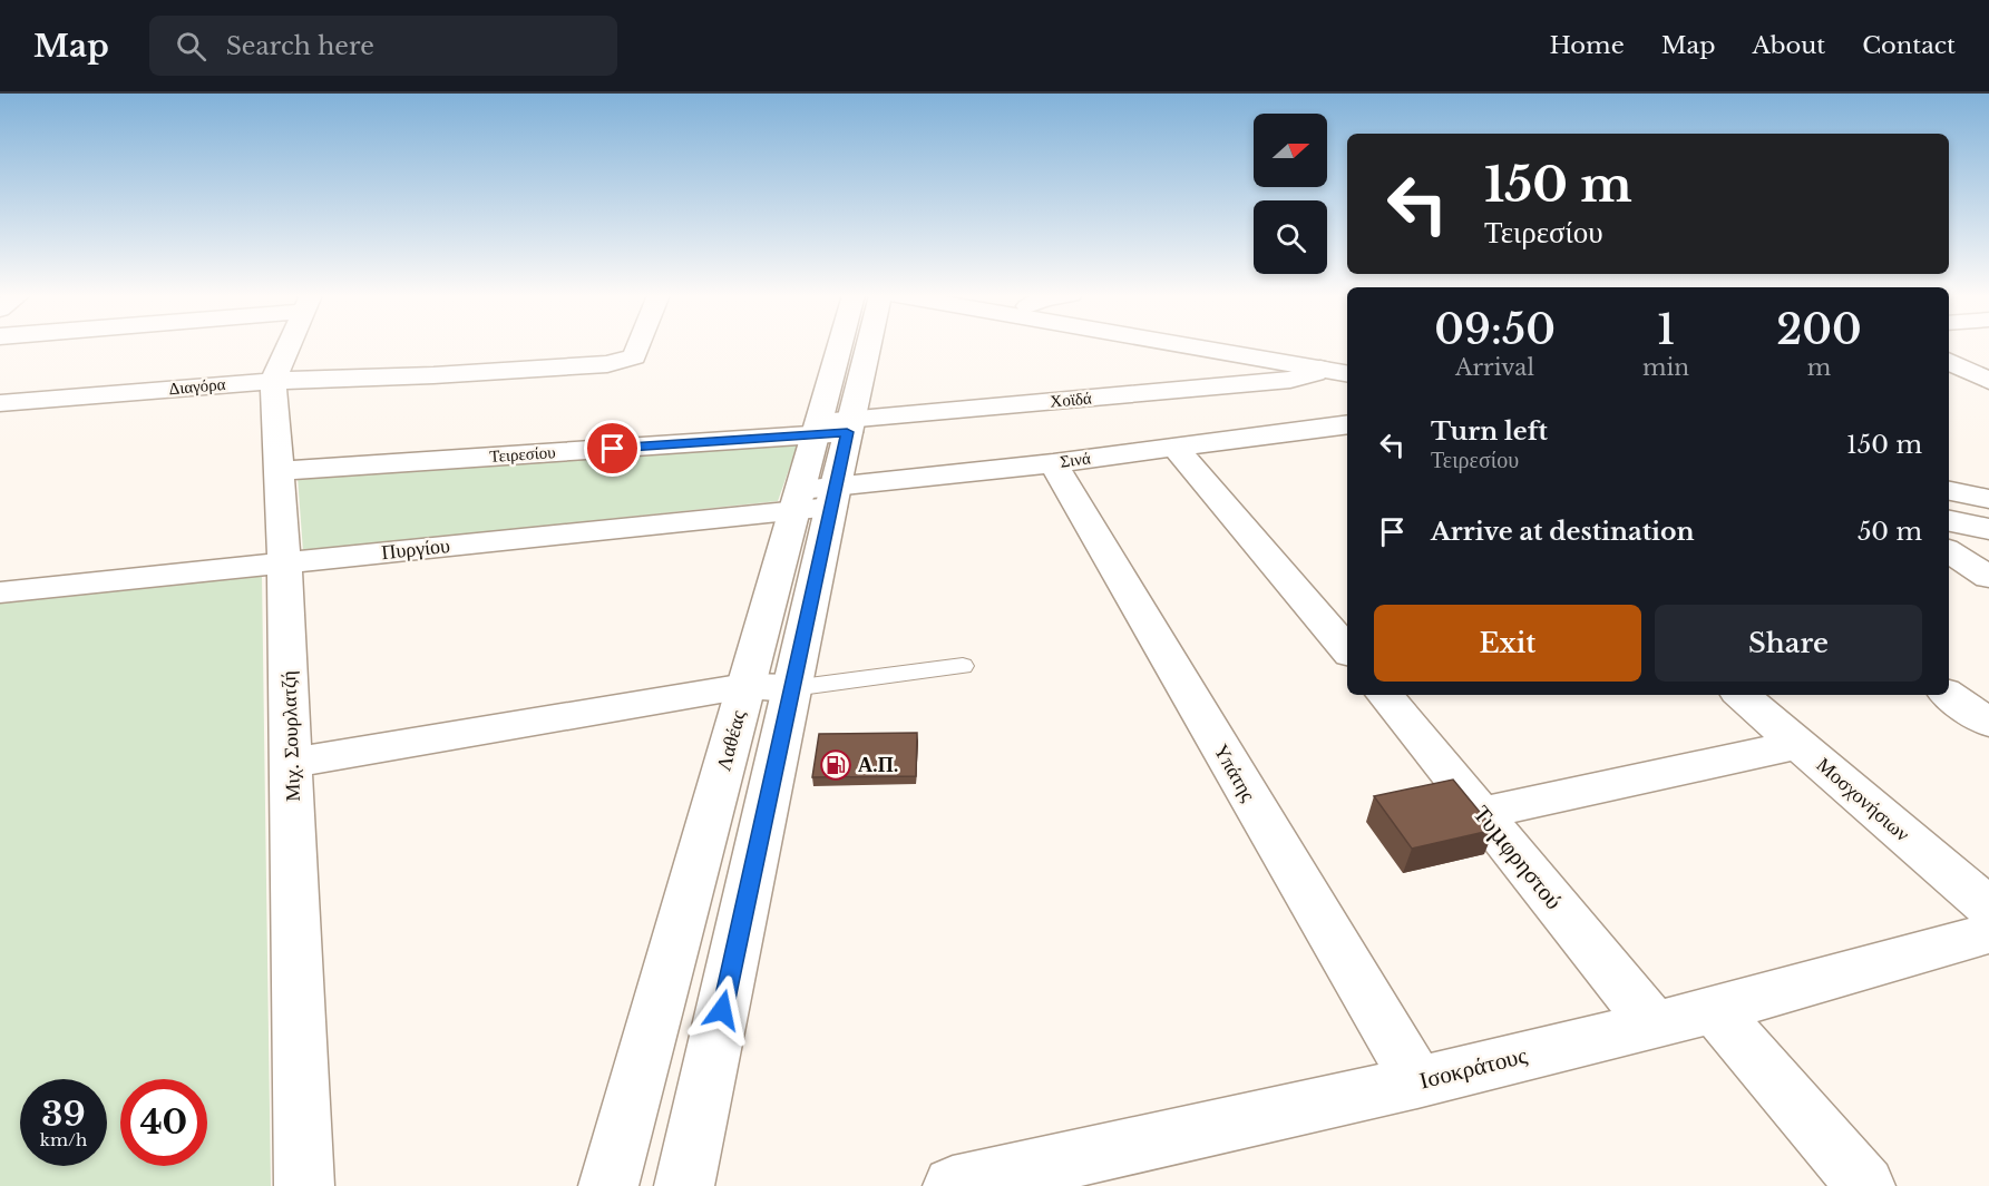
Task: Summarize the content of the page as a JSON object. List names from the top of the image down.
{
  "streets": {
    "street": [
      "Διαγόρα",
      "Χοϊδά",
      "Τειρεσίου",
      "Σινά",
      "Πυργίου",
      "Μιχ. Σουρλατζή",
      "Λαθέας",
      "Υπάτης",
      "Μοσχονήσιων",
      "Τυμφρηστού",
      "Ισοκράτους"
    ]
  },
  "crossings": [
    ["Διαγόρα", "Μιχ. Σουρλατζή"],
    ["Χοϊδά", "Τειρεσίου"],
    ["Χοϊδά", "Λαθέας"],
    ["Τειρεσίου", "Μιχ. Σουρλατζή"],
    ["Τειρεσίου", "Λαθέας"],
    ["Σινά", "Πυργίου"],
    ["Σινά", "Λαθέας"],
    ["Σινά", "Υπάτης"],
    ["Πυργίου", "Μιχ. Σουρλατζή"],
    ["Πυργίου", "Λαθέας"],
    ["Υπάτης", "Ισοκράτους"],
    ["Τυμφρηστού", "Ισοκράτους"]
  ],
  "places": {
    "fuel station": ["Α.Π."]
  },
  "north": "right",
  "page": {
    "header": "Map",
    "search": "Search here",
    "nav": [
      "Home",
      "Map",
      "About",
      "Contact"
    ],
    "turn": ["150 m", "Τειρεσίου"],
    "eta": [
      "09:50",
      "Arrival",
      "1",
      "min",
      "200",
      "m"
    ],
    "list": [
      {
        "name": "Turn left",
        "note": "Τειρεσίου",
        "value": "150 m"
      },
      {
        "name": "Arrive at destination",
        "value": "50 m"
      }
    ],
    "buttons": ["Exit", "Share"],
    "speed": "39 km/h",
    "limit": "40"
  }
}
